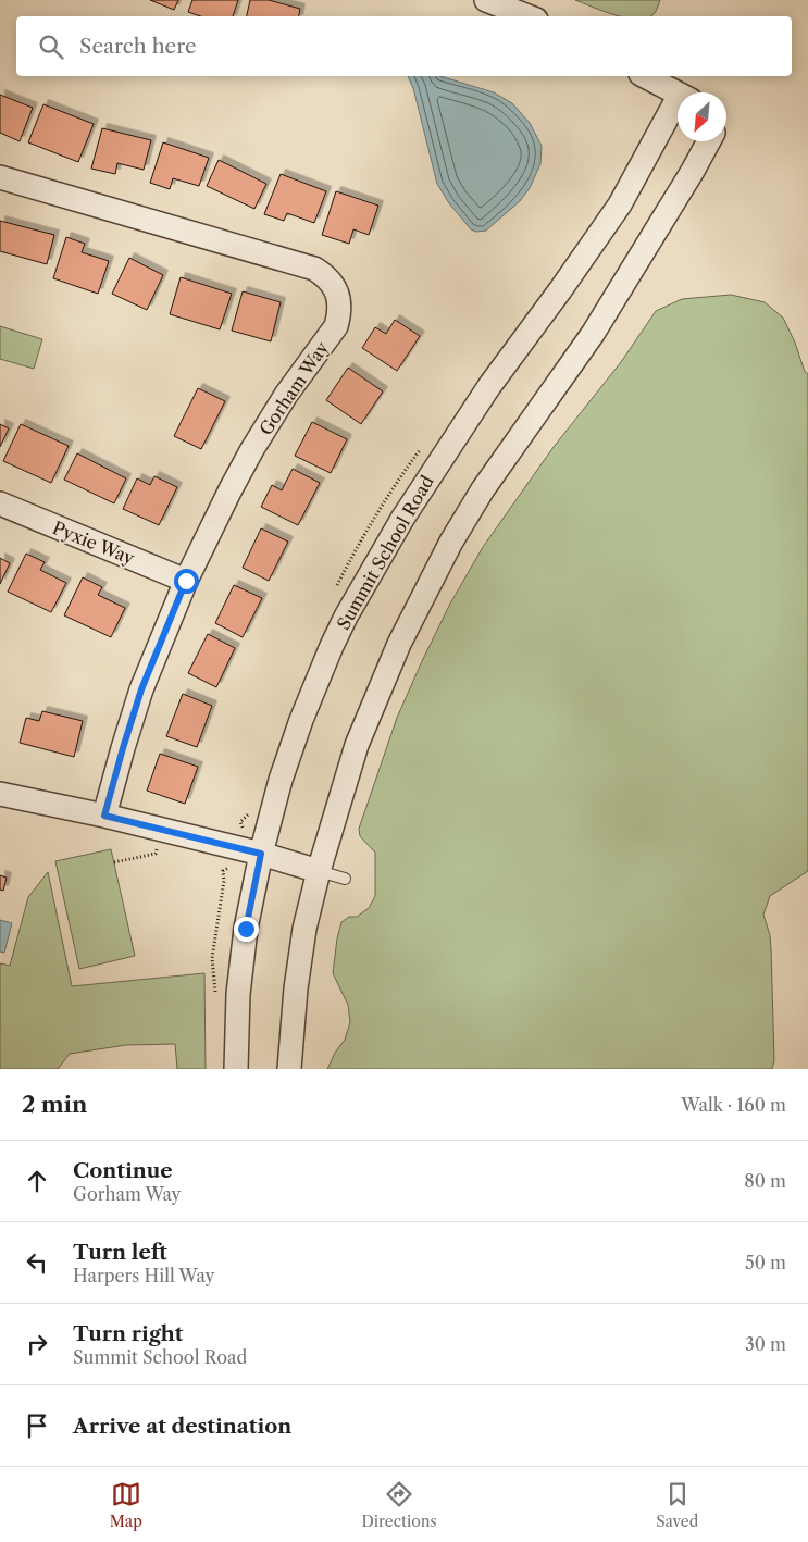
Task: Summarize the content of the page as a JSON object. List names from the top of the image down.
{
  "streets": {
    "street": ["Gorham Way", "Pyxie Way", "Summit School Road"]
  },
  "crossings": [
    ["Gorham Way", "Pyxie Way"]
  ],
  "north": "bottom left",
  "page": {
    "search": "Search here",
    "heading": ["2 min", "Walk · 160 m"],
    "list": [
      ["Continue", "Gorham Way", "80 m"],
      ["Turn left", "Harpers Hill Way", "50 m"],
      ["Turn right", "Summit School Road", "30 m"],
      "Arrive at destination"
    ],
    "nav": ["Map", "Directions", "Saved"]
  }
}
